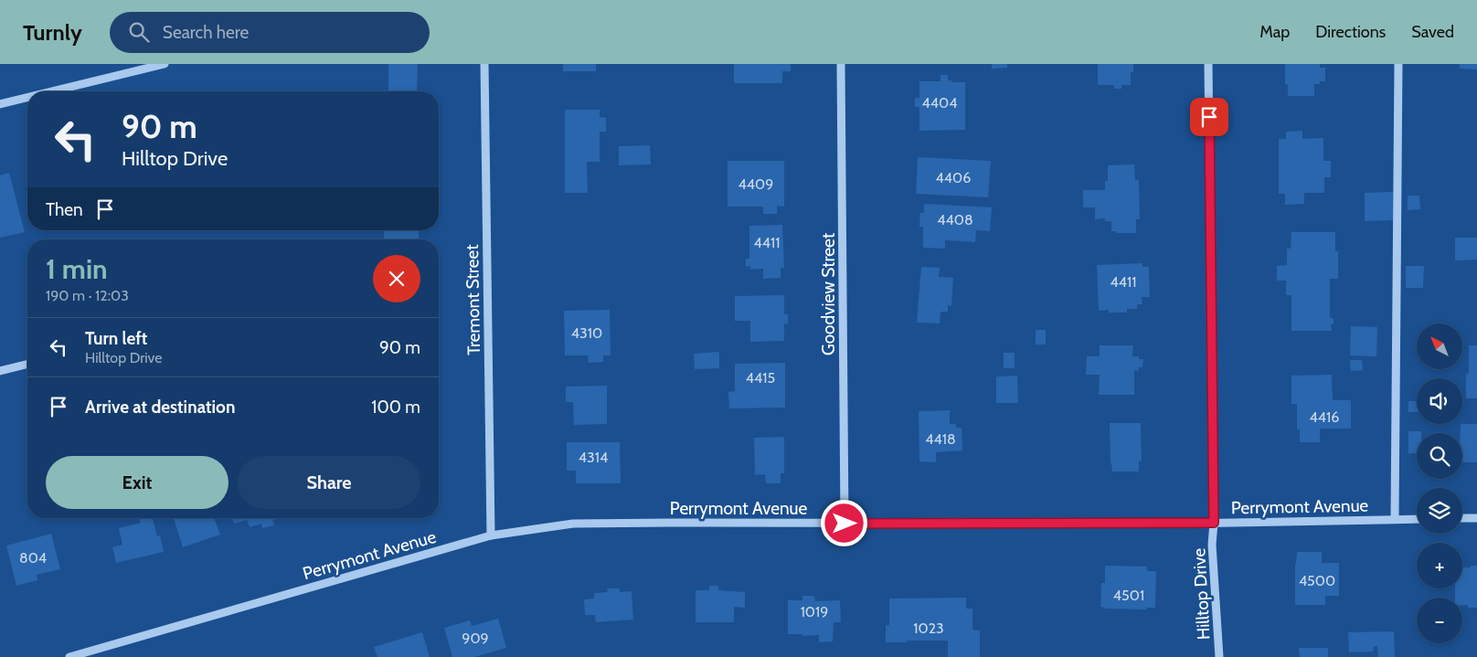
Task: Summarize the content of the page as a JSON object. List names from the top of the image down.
{
  "streets": {
    "street": [
      "Goodview Street",
      "Tremont Street",
      "Perrymont Avenue",
      "Hilltop Drive"
    ]
  },
  "crossings": [
    ["Goodview Street", "Perrymont Avenue"],
    ["Tremont Street", "Perrymont Avenue"],
    ["Perrymont Avenue", "Hilltop Drive"]
  ],
  "house_numbers": [
    "4404",
    "4406",
    "4409",
    "4408",
    "4411",
    "4411",
    "4310",
    "4415",
    "4416",
    "4418",
    "4314",
    "804",
    "4500",
    "4501",
    "1019",
    "1023",
    "909"
  ],
  "north": "top left",
  "page": {
    "header": "Turnly",
    "search": "Search here",
    "nav": ["Map", "Directions", "Saved"],
    "turn": ["90 m", "Hilltop Drive"],
    "then": "Then",
    "heading": ["1 min", "190 m · 12:03"],
    "list": [
      {
        "name": "Turn left",
        "note": "Hilltop Drive",
        "value": "90 m"
      },
      {
        "name": "Arrive at destination",
        "value": "100 m"
      }
    ],
    "map_buttons": ["+", "−"],
    "buttons": ["Exit", "Share"]
  }
}
